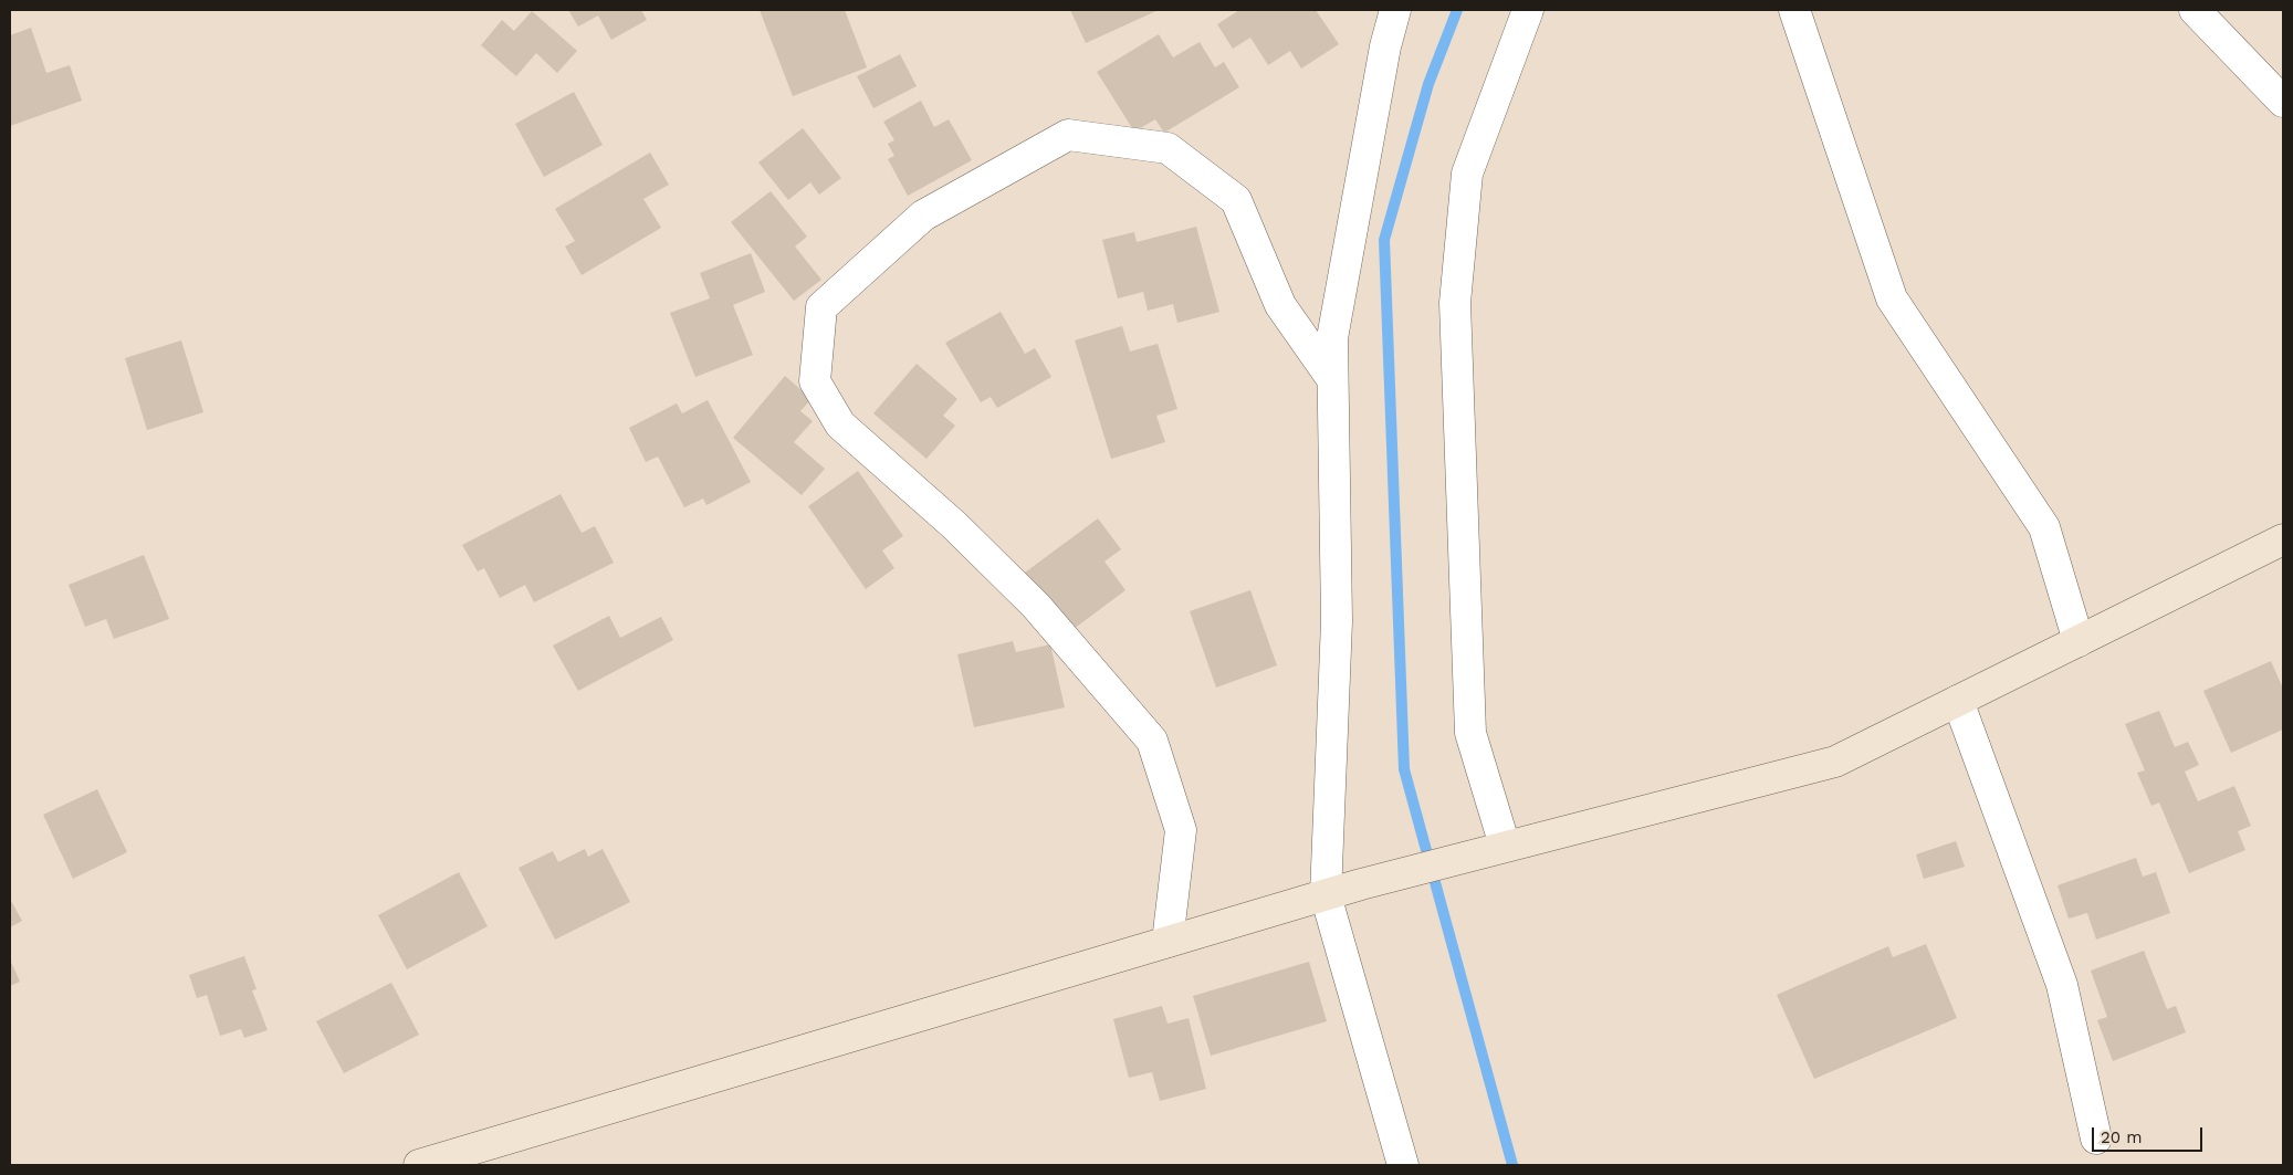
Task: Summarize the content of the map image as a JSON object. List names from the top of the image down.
{
  "scale_bar": "20 m"
}
